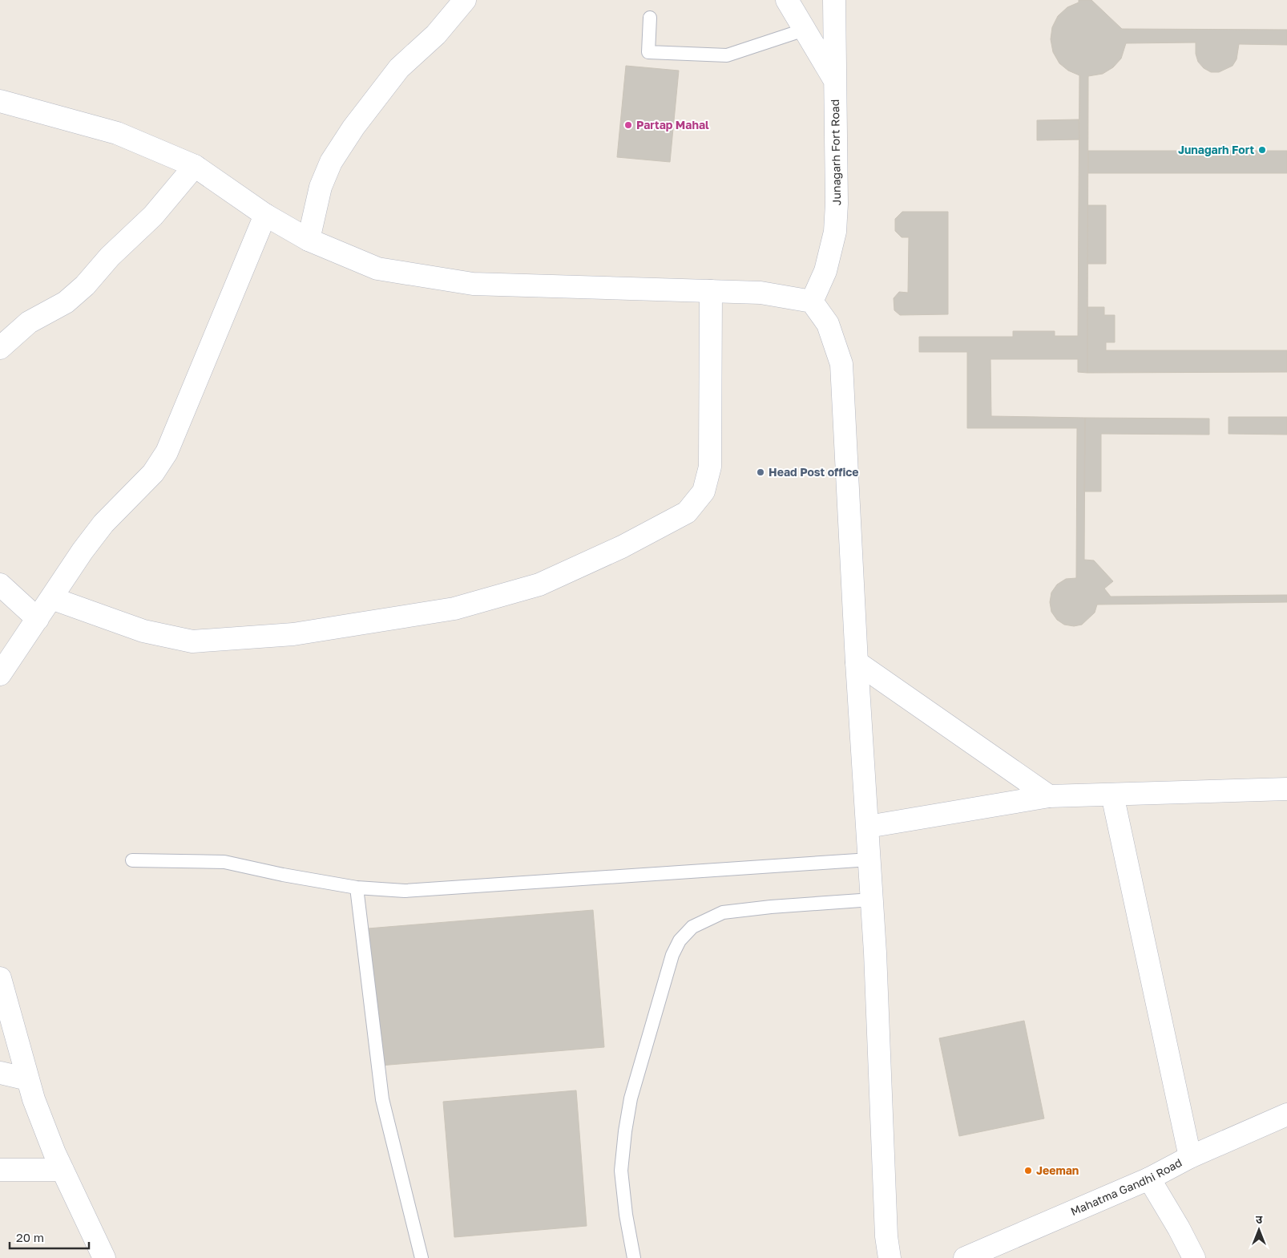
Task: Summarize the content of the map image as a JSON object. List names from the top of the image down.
{
  "streets": {
    "street": ["Junagarh Fort Road", "Mahatma Gandhi Road"]
  },
  "places": [
    "Partap Mahal",
    "Junagarh Fort",
    "Head Post office",
    "Jeeman"
  ],
  "scale_bar": "20 m",
  "north": "top"
}
